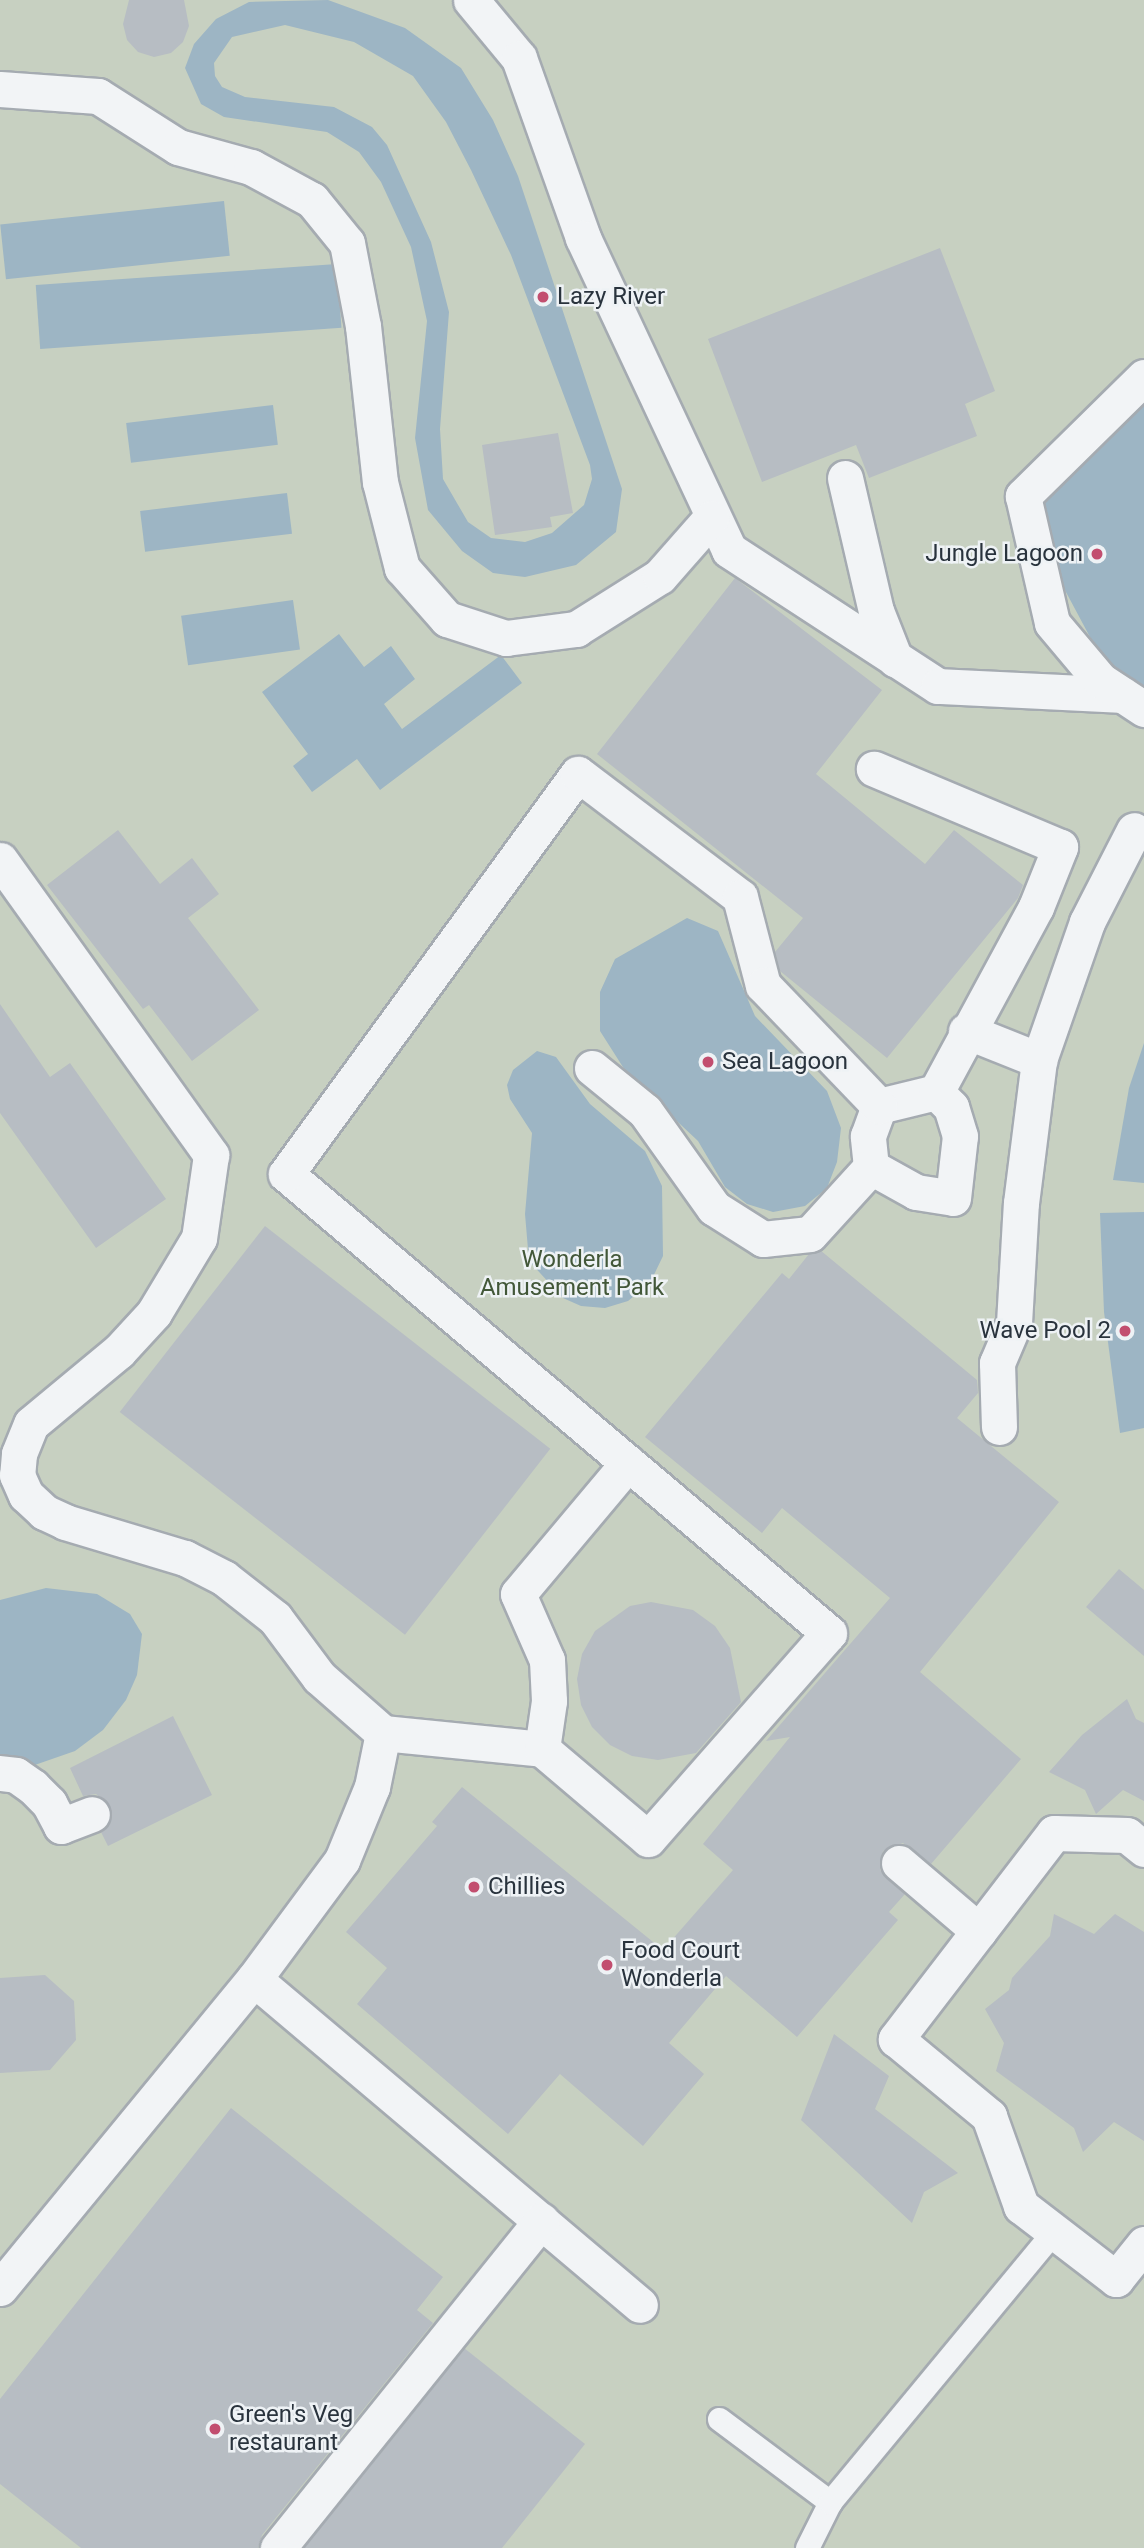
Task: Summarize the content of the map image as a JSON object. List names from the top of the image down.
{
  "parks": ["Wonderla Amusement Park"],
  "places": [
    "Lazy River",
    "Jungle Lagoon",
    "Sea Lagoon",
    "Wave Pool 2",
    "Chillies",
    "Food Court Wonderla",
    "Green's Veg restaurant"
  ]
}
